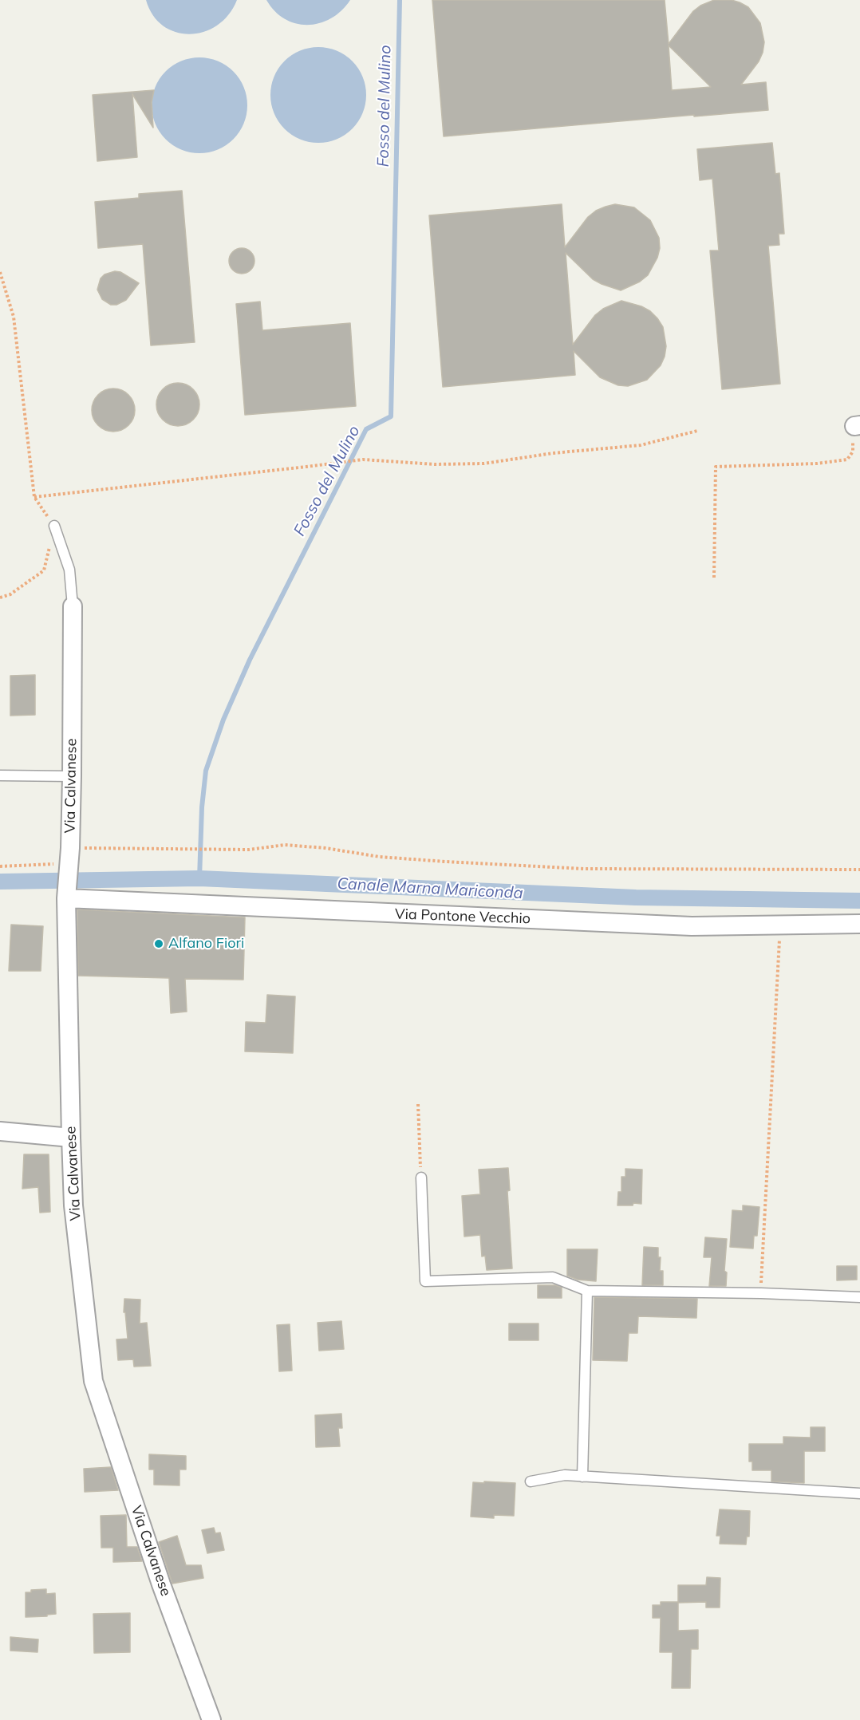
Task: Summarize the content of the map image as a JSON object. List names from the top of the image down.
{
  "streets": {
    "street": ["Via Calvanese", "Via Pontone Vecchio"]
  },
  "crossings": [
    ["Via Calvanese", "Via Pontone Vecchio"]
  ],
  "water": ["Fosso del Mulino", "Canale Marna Mariconda"],
  "places": ["Alfano Fiori"]
}
